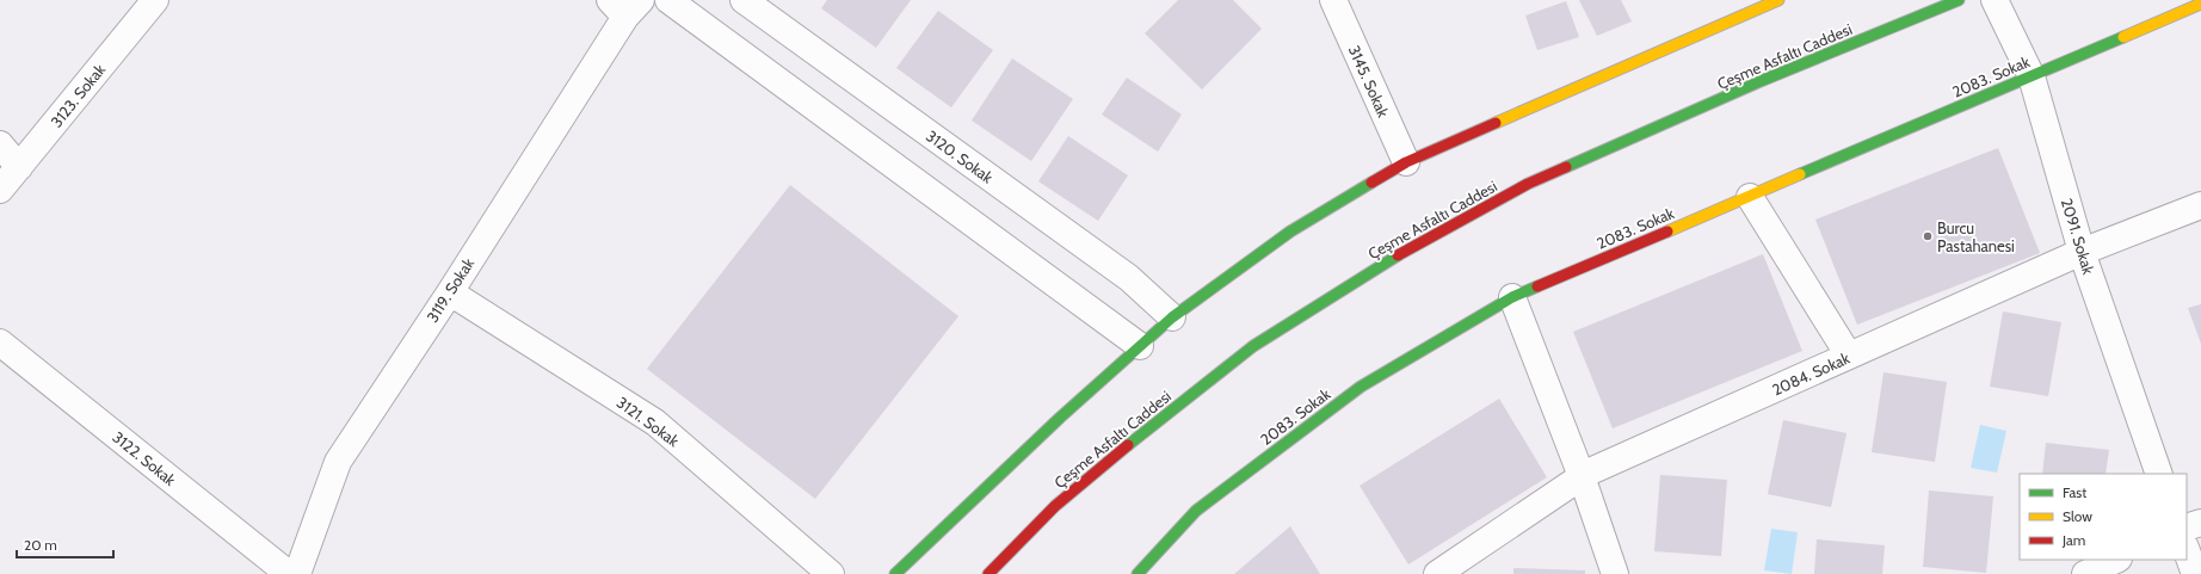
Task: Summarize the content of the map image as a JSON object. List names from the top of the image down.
{
  "streets": {
    "main road": ["Çeşme Asfaltı Caddesi", "2083. Sokak"],
    "street": [
      "3145. Sokak",
      "3123. Sokak",
      "3120. Sokak",
      "2091. Sokak",
      "3119. Sokak",
      "2084. Sokak",
      "3121. Sokak",
      "3122. Sokak"
    ]
  },
  "crossings": [
    ["2083. Sokak", "2091. Sokak"],
    ["2091. Sokak", "2084. Sokak"],
    ["3119. Sokak", "3121. Sokak"]
  ],
  "places": ["Burcu Pastahanesi"],
  "legend": ["Fast", "Slow", "Jam"],
  "scale_bar": "20 m"
}
